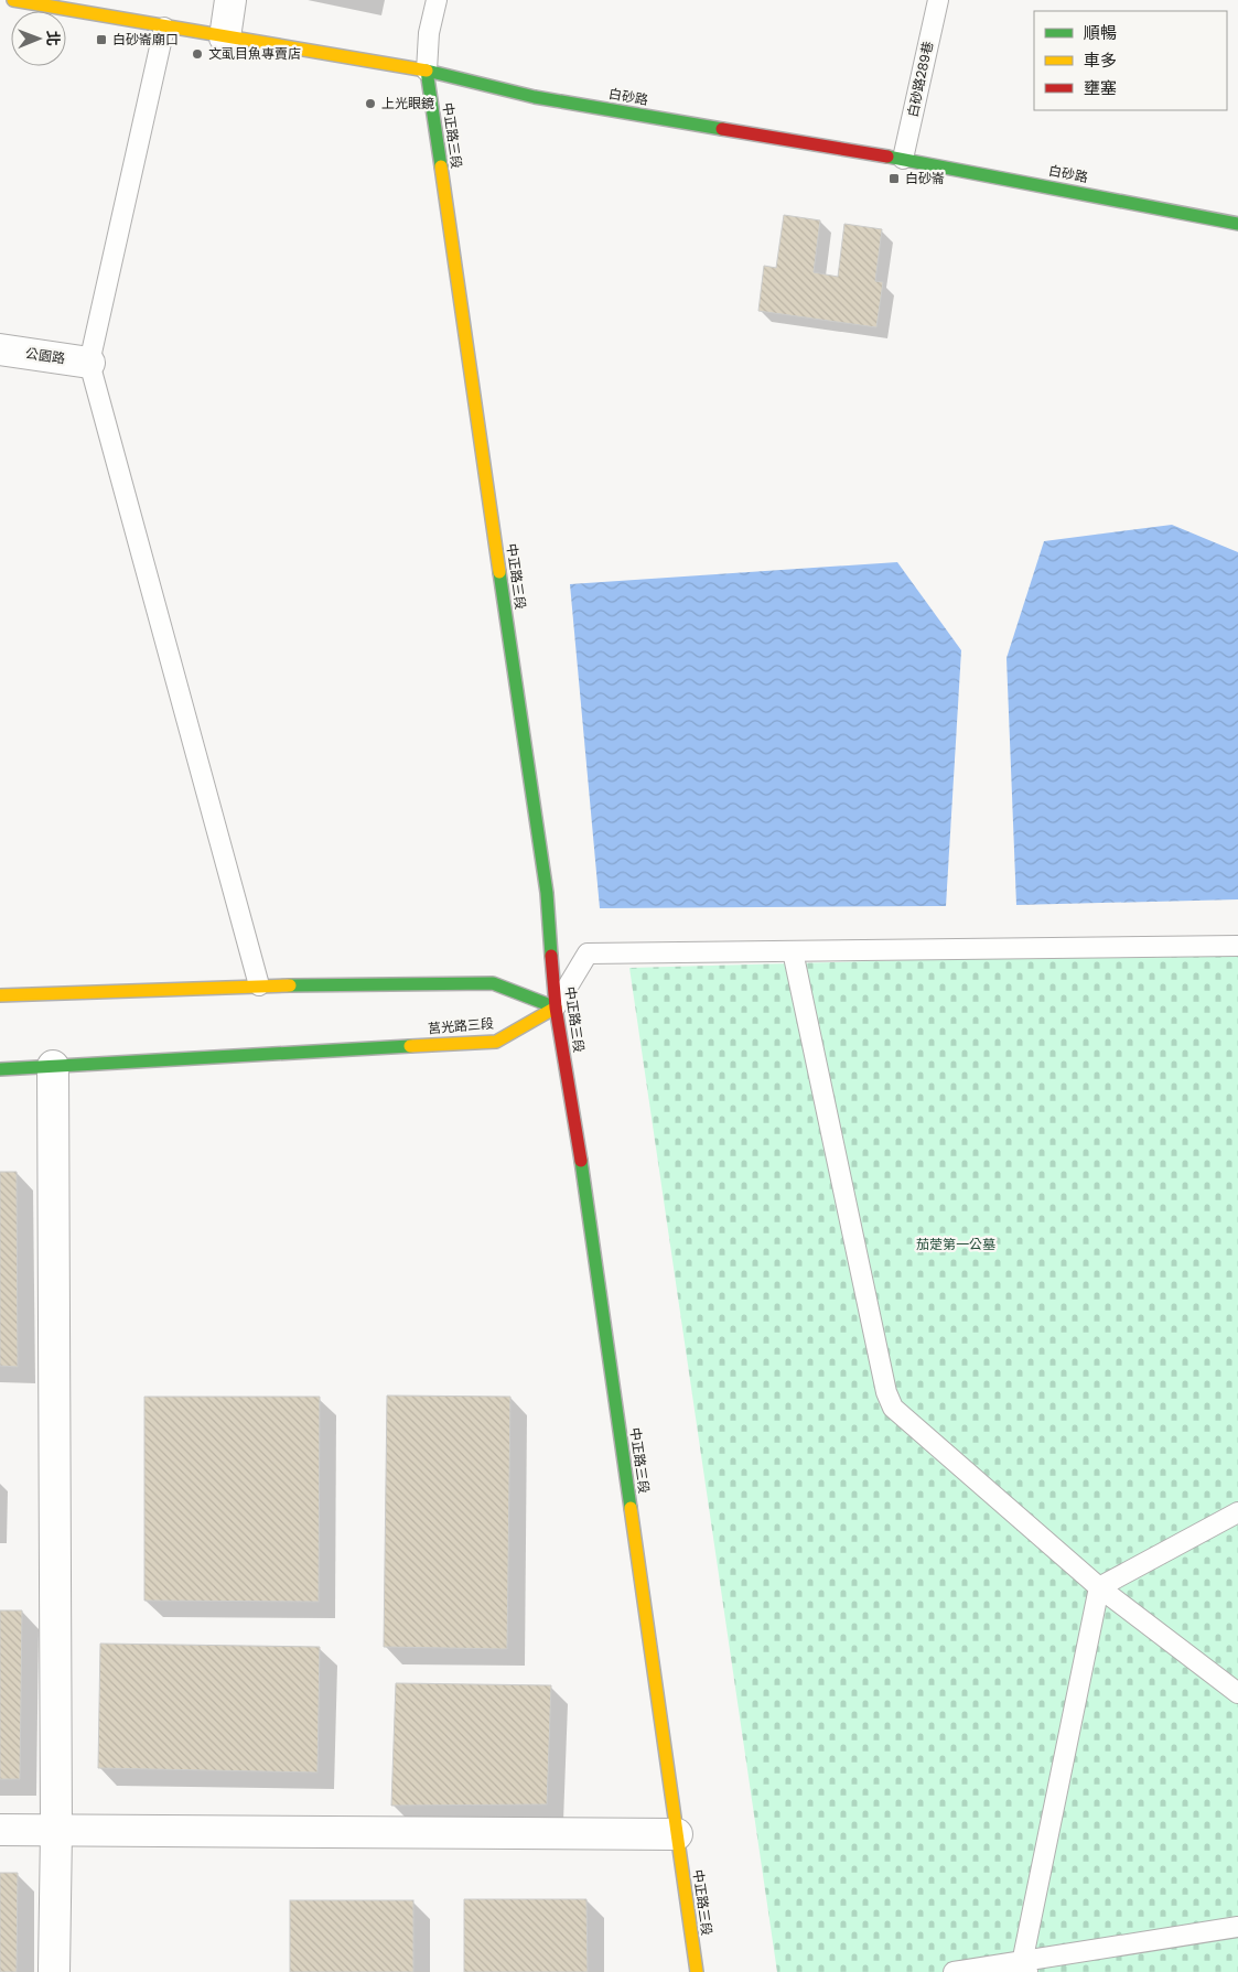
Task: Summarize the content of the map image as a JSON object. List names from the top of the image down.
{
  "streets": {
    "main road": ["白砂路", "中正路三段", "莒光路三段"],
    "street": ["公園路"],
    "lane": ["白砂路289巷"]
  },
  "crossings": [
    ["白砂路289巷", "白砂路"],
    ["白砂路", "中正路三段"],
    ["中正路三段", "莒光路三段"]
  ],
  "parks": ["茄萣第一公墓"],
  "places": {
    "transit": ["白砂崙廟口", "白砂崙"],
    "other": ["文虱目魚專賣店", "上光眼鏡"]
  },
  "legend": ["順暢", "車多", "壅塞"],
  "north": "right"
}
